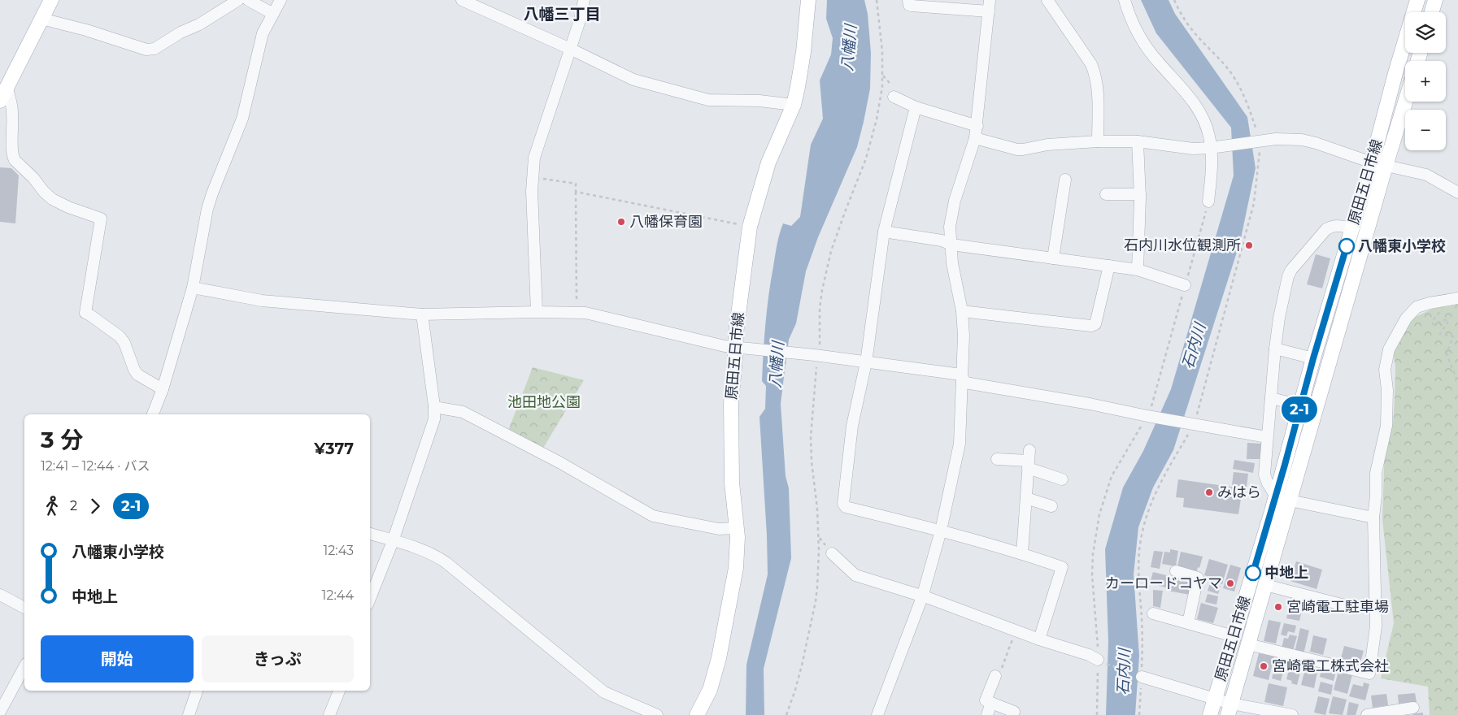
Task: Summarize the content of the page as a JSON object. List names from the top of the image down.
{
  "streets": {
    "main road": ["原田五日市線"]
  },
  "districts": ["八幡三丁目"],
  "water": ["八幡川", "石内川"],
  "parks": ["池田地公園"],
  "places": [
    "八幡保育園",
    "石内川水位観測所",
    "八幡東小学校",
    "みはら",
    "中地上",
    "カーロードコヤマ",
    "宮崎電工駐車場",
    "宮崎電工株式会社"
  ],
  "lines": ["bus line 2-1"],
  "page": {
    "on_map": "2-1",
    "map_buttons": ["+", "−"],
    "heading": ["3 分", "12:41 – 12:44 · バス", "¥377"],
    "legs": ["2", "2-1"],
    "list": [
      {
        "name": "八幡東小学校",
        "value": "12:43"
      },
      {
        "name": "中地上",
        "value": "12:44"
      }
    ],
    "buttons": ["開始", "きっぷ"]
  }
}
